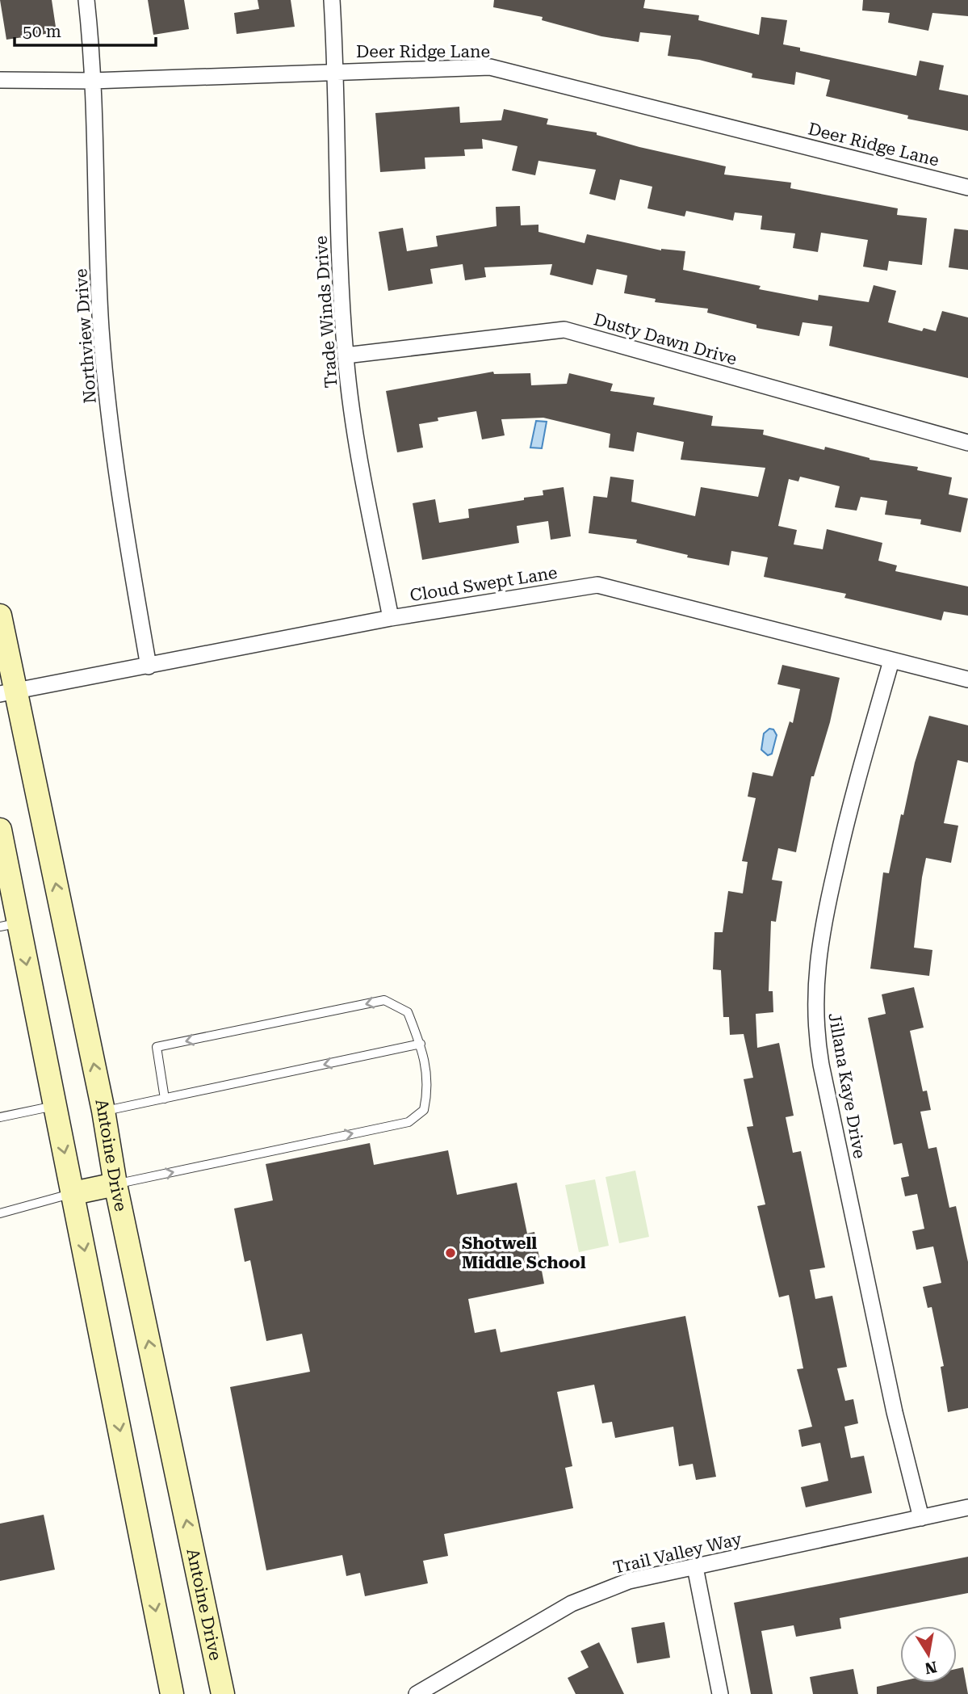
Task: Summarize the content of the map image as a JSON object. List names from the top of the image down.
{
  "streets": {
    "main road": ["Antoine Drive"],
    "street": [
      "Deer Ridge Lane",
      "Trade Winds Drive",
      "Northview Drive",
      "Dusty Dawn Drive",
      "Cloud Swept Lane",
      "Jillana Kaye Drive",
      "Trail Valley Way"
    ]
  },
  "crossings": [
    ["Deer Ridge Lane", "Trade Winds Drive"],
    ["Deer Ridge Lane", "Northview Drive"],
    ["Trade Winds Drive", "Dusty Dawn Drive"],
    ["Trade Winds Drive", "Cloud Swept Lane"],
    ["Northview Drive", "Cloud Swept Lane"],
    ["Cloud Swept Lane", "Jillana Kaye Drive"],
    ["Cloud Swept Lane", "Antoine Drive"],
    ["Jillana Kaye Drive", "Trail Valley Way"]
  ],
  "places": ["Shotwell Middle School"],
  "scale_bar": "50 m",
  "north": "bottom"
}
